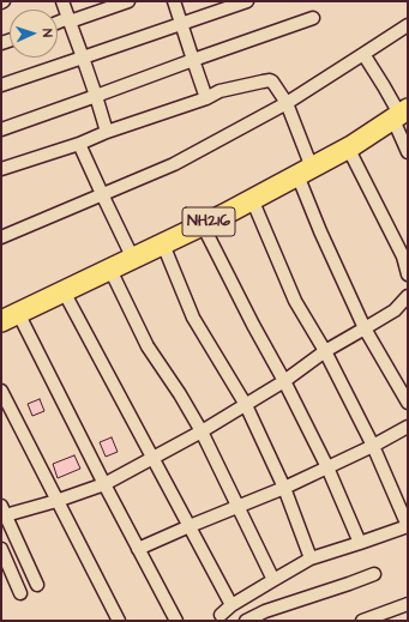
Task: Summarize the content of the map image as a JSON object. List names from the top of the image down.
{
  "streets": {
    "highway": ["NH216"]
  },
  "north": "right"
}
